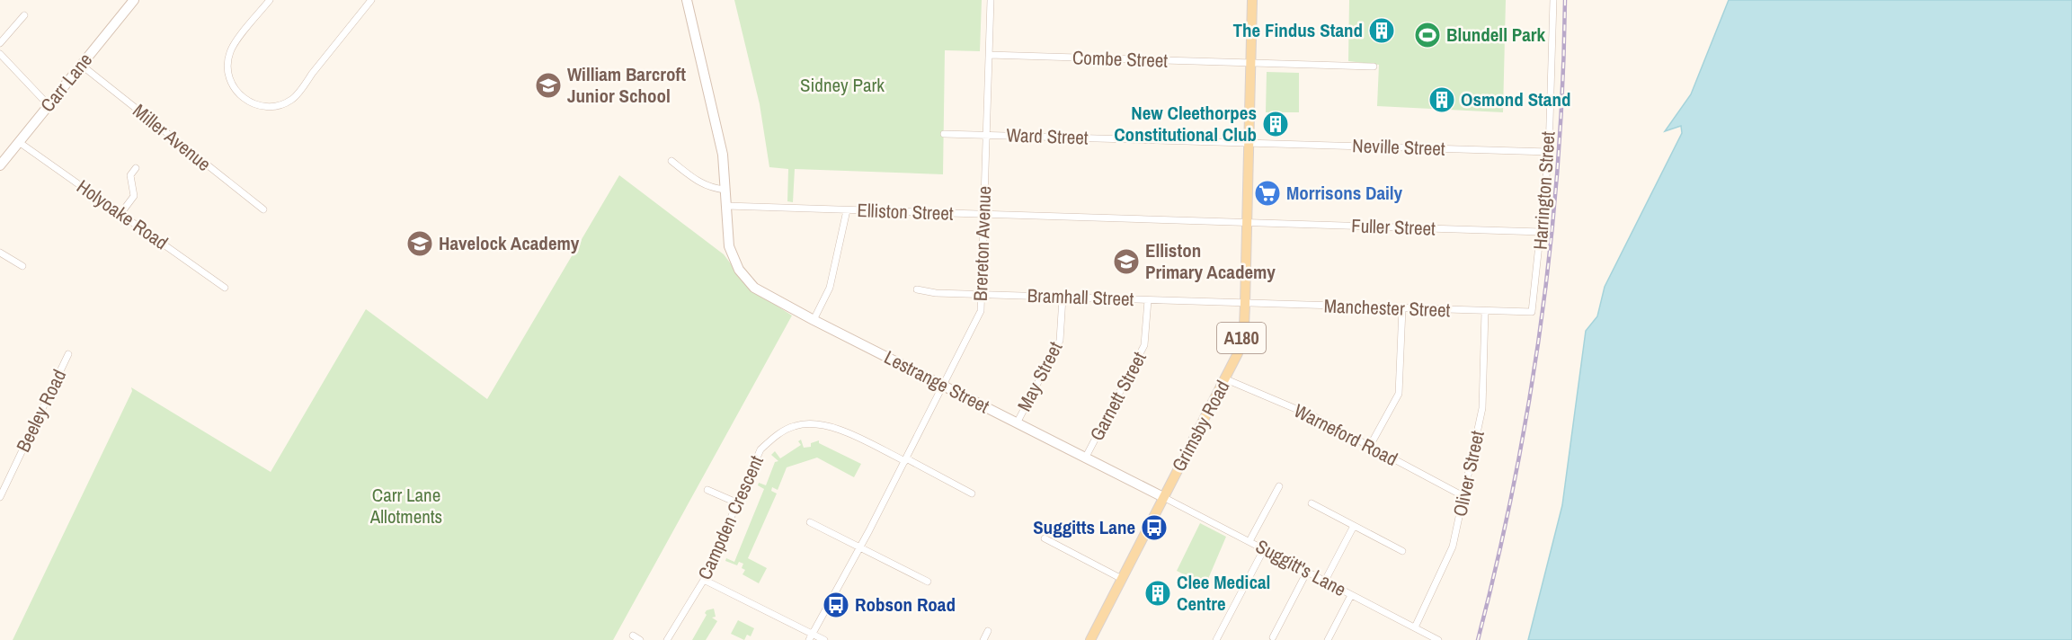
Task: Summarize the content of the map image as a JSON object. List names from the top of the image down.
{
  "streets": {
    "main road": ["A180", "Grimsby Road"],
    "street": [
      "Combe Street",
      "Carr Lane",
      "Ward Street",
      "Miller Avenue",
      "Neville Street",
      "Harrington Street",
      "Elliston Street",
      "Holyoake Road",
      "Fuller Street",
      "Brereton Avenue",
      "Bramhall Street",
      "Manchester Street",
      "May Street",
      "Lestrange Street",
      "Garnett Street",
      "Beeley Road",
      "Warneford Road",
      "Oliver Street",
      "Campden Crescent",
      "Suggitt's Lane"
    ]
  },
  "crossings": [
    ["Combe Street", "Brereton Avenue"],
    ["Combe Street", "Grimsby Road"],
    ["Carr Lane", "Miller Avenue"],
    ["Carr Lane", "Holyoake Road"],
    ["Ward Street", "Neville Street"],
    ["Ward Street", "Brereton Avenue"],
    ["Ward Street", "Grimsby Road"],
    ["Neville Street", "Harrington Street"],
    ["Neville Street", "Grimsby Road"],
    ["Harrington Street", "Fuller Street"],
    ["Harrington Street", "Manchester Street"],
    ["Elliston Street", "Fuller Street"],
    ["Elliston Street", "Brereton Avenue"],
    ["Elliston Street", "Lestrange Street"],
    ["Elliston Street", "Grimsby Road"],
    ["Fuller Street", "Grimsby Road"],
    ["Brereton Avenue", "Bramhall Street"],
    ["Brereton Avenue", "Lestrange Street"],
    ["Brereton Avenue", "Campden Crescent"],
    ["Bramhall Street", "Manchester Street"],
    ["Bramhall Street", "May Street"],
    ["Bramhall Street", "Garnett Street"],
    ["Bramhall Street", "Grimsby Road"],
    ["Manchester Street", "Grimsby Road"],
    ["Manchester Street", "Oliver Street"],
    ["May Street", "Lestrange Street"],
    ["Lestrange Street", "Garnett Street"],
    ["Lestrange Street", "Grimsby Road"],
    ["Lestrange Street", "Suggitt's Lane"],
    ["Grimsby Road", "Warneford Road"],
    ["Grimsby Road", "Suggitt's Lane"],
    ["Warneford Road", "Oliver Street"],
    ["Oliver Street", "Suggitt's Lane"]
  ],
  "parks": ["Sidney Park", "Carr Lane Allotments"],
  "places": {
    "building": [
      "The Findus Stand",
      "Osmond Stand",
      "New Cleethorpes Constitutional Club",
      "Clee Medical Centre"
    ],
    "sports": ["Blundell Park"],
    "school or university": ["William Barcroft Junior School", "Havelock Academy", "Elliston Primary Academy"],
    "supermarket": ["Morrisons Daily"],
    "bus stop": ["Suggitts Lane", "Robson Road"]
  }
}
